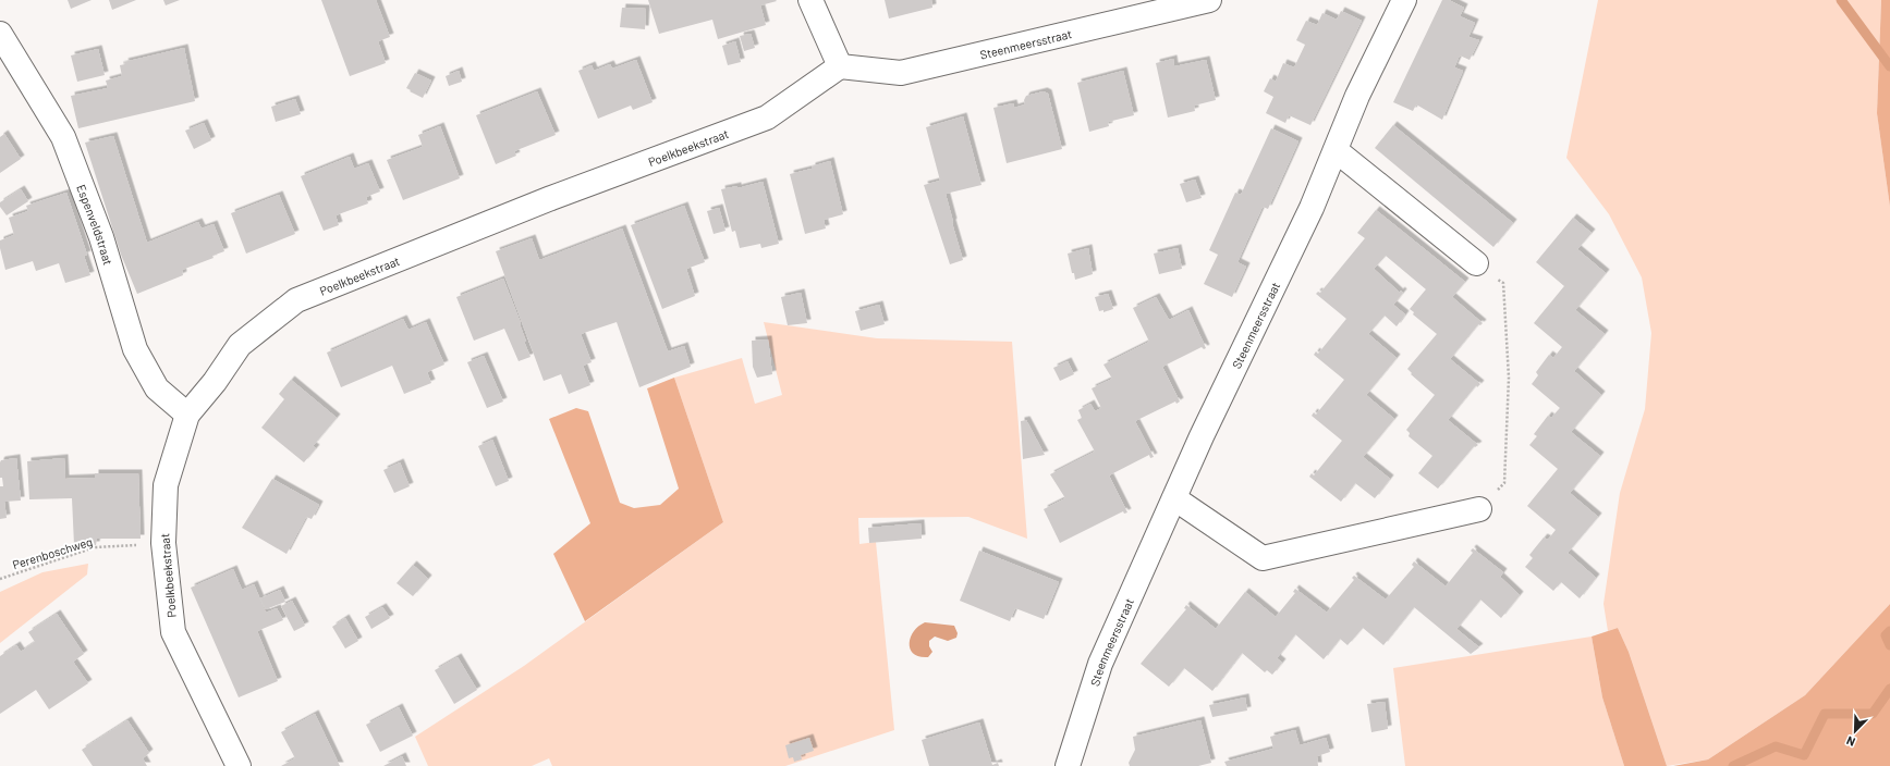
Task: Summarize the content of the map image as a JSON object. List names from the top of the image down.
{
  "streets": {
    "street": ["Steenmeersstraat", "Poelkbeekstraat", "Espenveldstraat"],
    "path": ["Perenboschweg"]
  },
  "crossings": [
    ["Steenmeersstraat", "Poelkbeekstraat"],
    ["Poelkbeekstraat", "Espenveldstraat"],
    ["Poelkbeekstraat", "Perenboschweg"]
  ],
  "north": "bottom left"
}
